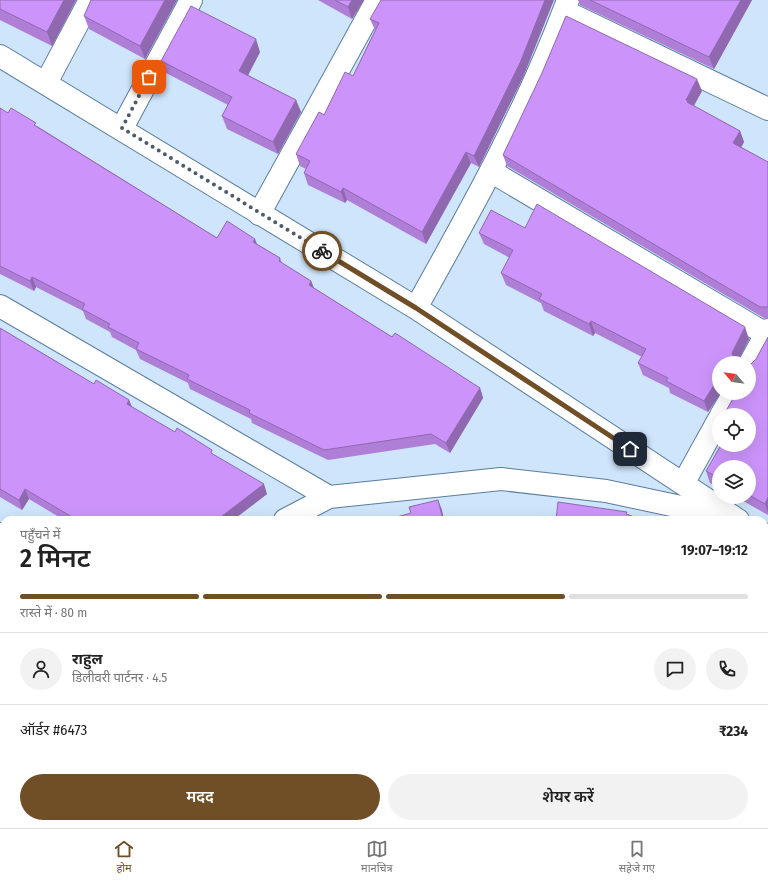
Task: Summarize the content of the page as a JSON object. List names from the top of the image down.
{
  "north": "top left",
  "page": {
    "heading": ["2 मिनट", "पहुँचने में", "19:07–19:12"],
    "panel": [
      "राहुल",
      "डिलीवरी पार्टनर · 4.5",
      "ऑर्डर #6473",
      "₹234"
    ],
    "bar": "रास्ते में · 80 m",
    "buttons": ["मदद", "शेयर करें"],
    "tabs": ["होम", "मानचित्र", "सहेजे गए"]
  }
}
